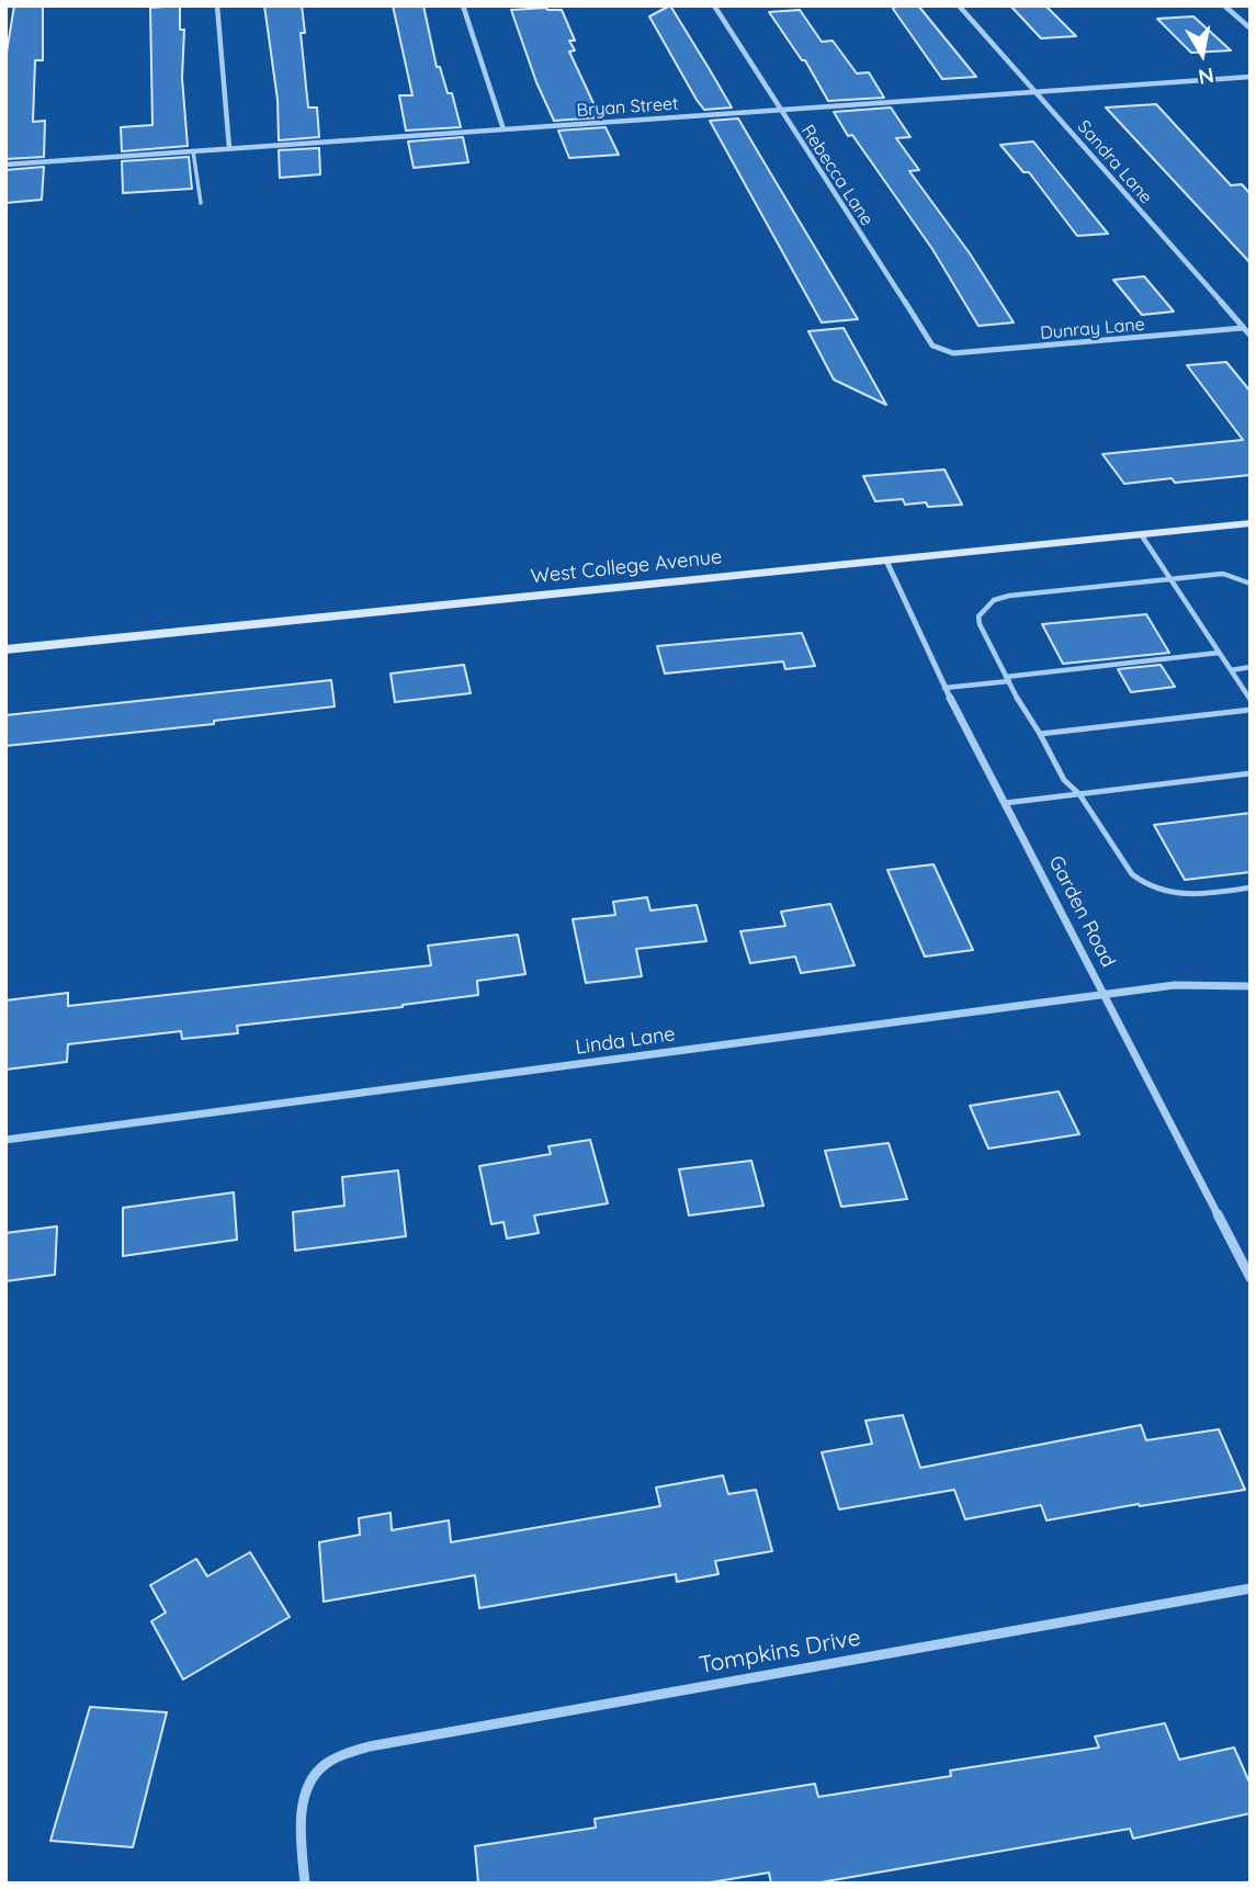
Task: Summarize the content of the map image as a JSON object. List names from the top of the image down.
{
  "streets": {
    "main road": ["West College Avenue"],
    "street": [
      "Bryan Street",
      "Sandra Lane",
      "Rebecca Lane",
      "Dunray Lane",
      "Garden Road",
      "Linda Lane",
      "Tompkins Drive"
    ]
  },
  "crossings": [
    ["Bryan Street", "Sandra Lane"],
    ["Bryan Street", "Rebecca Lane"],
    ["Sandra Lane", "Dunray Lane"],
    ["Rebecca Lane", "Dunray Lane"],
    ["West College Avenue", "Garden Road"],
    ["Garden Road", "Linda Lane"]
  ],
  "north": "bottom"
}
